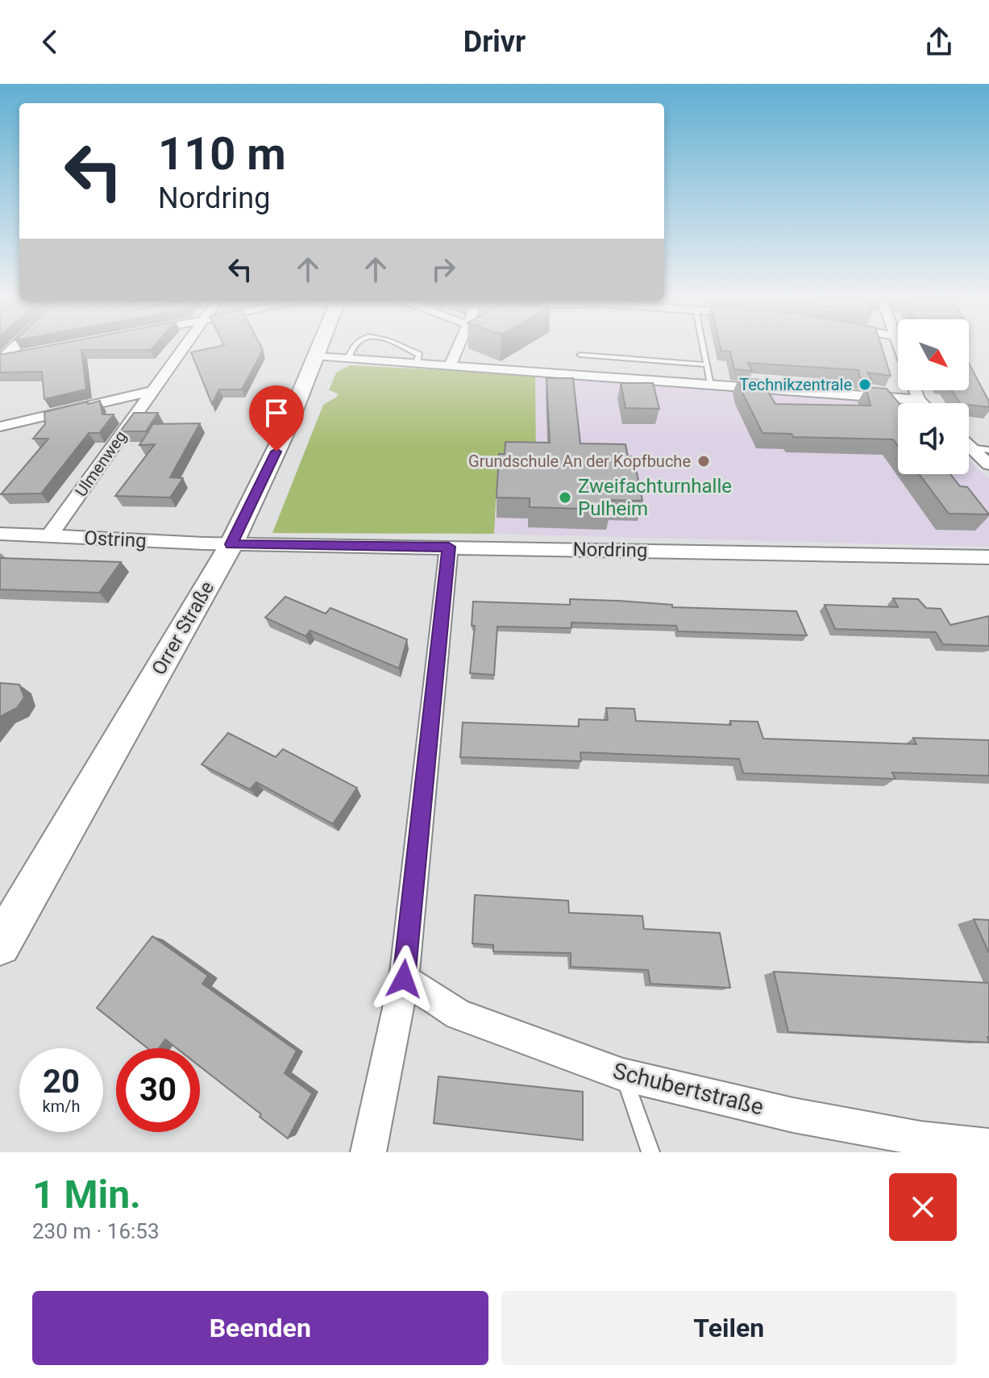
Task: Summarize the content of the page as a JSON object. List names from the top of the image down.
{
  "streets": {
    "street": [
      "Ulmenweg",
      "Ostring",
      "Nordring",
      "Orrer Straße",
      "Schubertstraße"
    ]
  },
  "crossings": [
    ["Ulmenweg", "Ostring"],
    ["Ostring", "Nordring"],
    ["Ostring", "Orrer Straße"],
    ["Nordring", "Orrer Straße"]
  ],
  "places": ["Technikzentrale", "Grundschule An der Kopfbuche", "Zweifachturnhalle Pulheim"],
  "north": "bottom right",
  "page": {
    "header": "Drivr",
    "turn": ["110 m", "Nordring"],
    "speed": "20 km/h",
    "limit": "30",
    "heading": ["1 Min.", "230 m · 16:53"],
    "buttons": ["Beenden", "Teilen"]
  }
}
